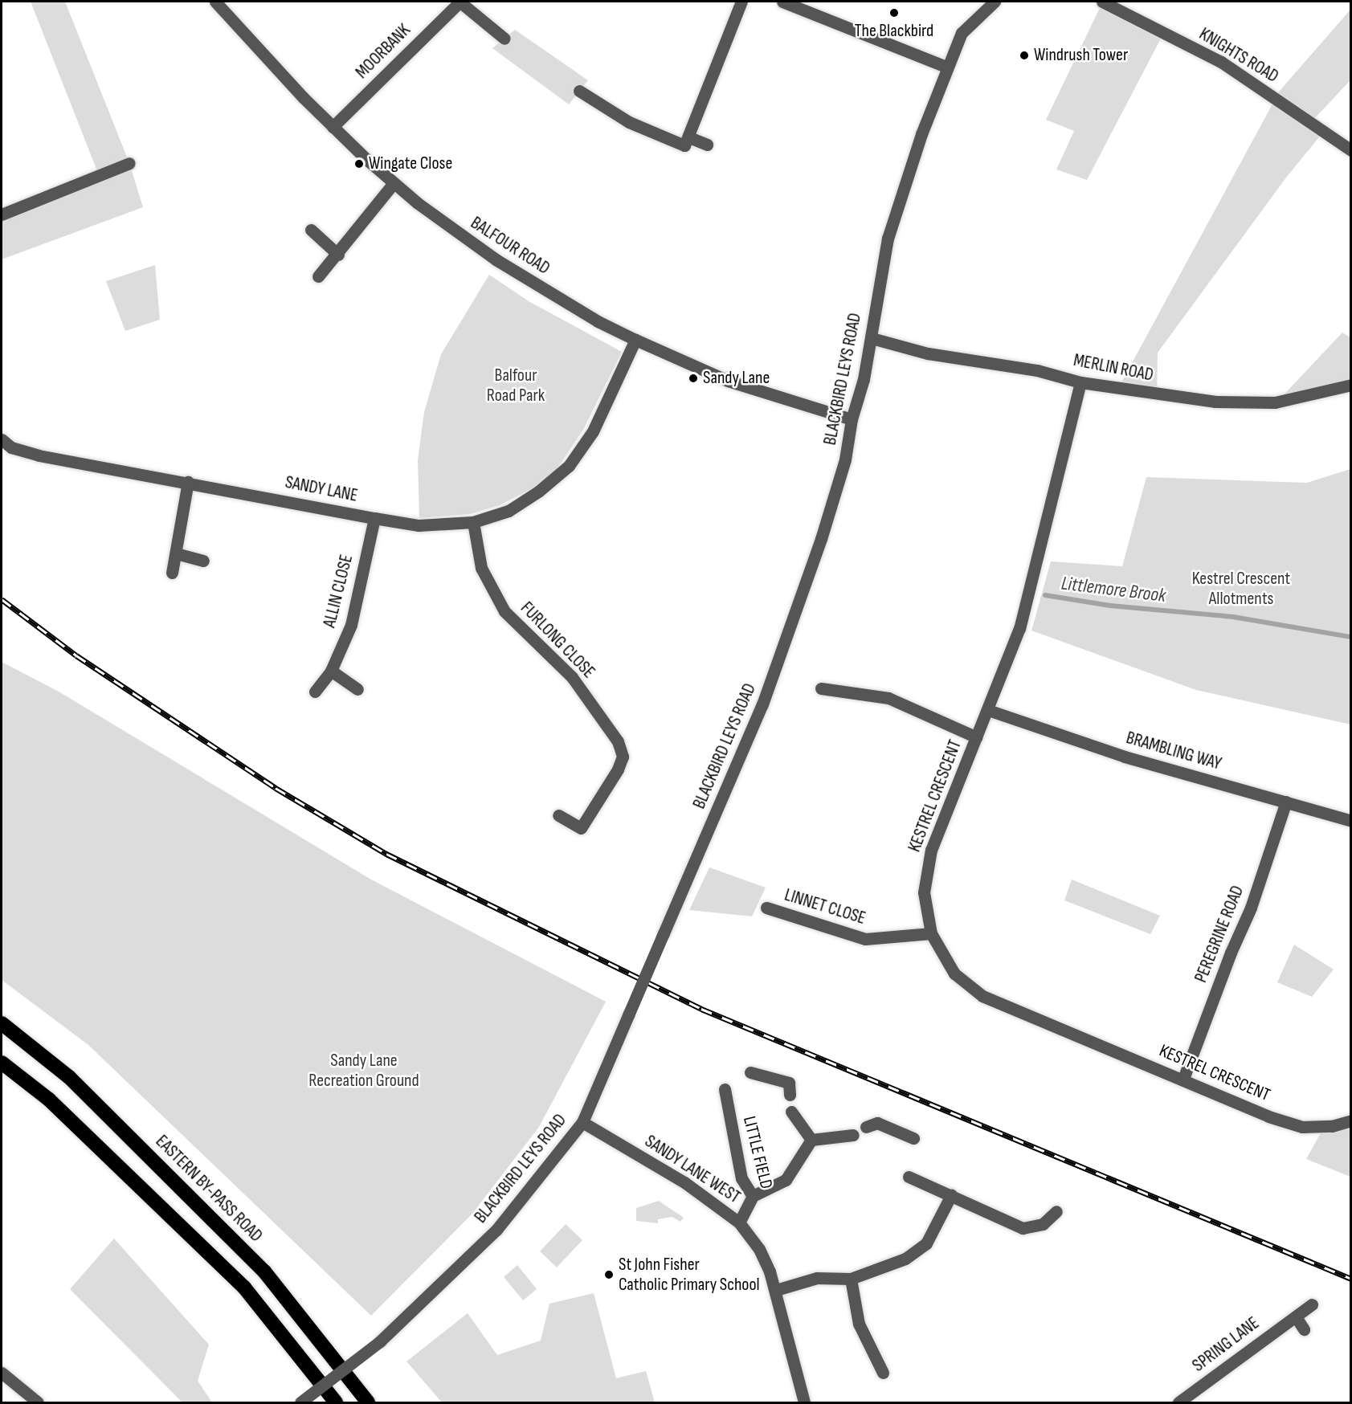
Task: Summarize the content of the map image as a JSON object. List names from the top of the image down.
{
  "streets": {
    "highway": ["EASTERN BY-PASS ROAD"],
    "street": [
      "MOORBANK",
      "KNIGHTS ROAD",
      "BALFOUR ROAD",
      "MERLIN ROAD",
      "BLACKBIRD LEYS ROAD",
      "SANDY LANE",
      "ALLIN CLOSE",
      "FURLONG CLOSE",
      "BRAMBLING WAY",
      "KESTREL CRESCENT",
      "LINNET CLOSE",
      "PEREGRINE ROAD",
      "LITTLE FIELD",
      "SANDY LANE WEST",
      "SPRING LANE"
    ]
  },
  "crossings": [
    ["MOORBANK", "BALFOUR ROAD"],
    ["BALFOUR ROAD", "BLACKBIRD LEYS ROAD"],
    ["BALFOUR ROAD", "SANDY LANE"],
    ["MERLIN ROAD", "BLACKBIRD LEYS ROAD"],
    ["MERLIN ROAD", "KESTREL CRESCENT"],
    ["BLACKBIRD LEYS ROAD", "SANDY LANE WEST"],
    ["SANDY LANE", "ALLIN CLOSE"],
    ["SANDY LANE", "FURLONG CLOSE"],
    ["BRAMBLING WAY", "KESTREL CRESCENT"],
    ["BRAMBLING WAY", "PEREGRINE ROAD"],
    ["KESTREL CRESCENT", "LINNET CLOSE"],
    ["KESTREL CRESCENT", "PEREGRINE ROAD"],
    ["LITTLE FIELD", "SANDY LANE WEST"]
  ],
  "water": ["Littlemore Brook"],
  "parks": ["Balfour Road Park", "Kestrel Crescent Allotments", "Sandy Lane Recreation Ground"],
  "places": [
    "The Blackbird",
    "Windrush Tower",
    "Wingate Close",
    "Sandy Lane",
    "St John Fisher Catholic Primary School"
  ]
}
